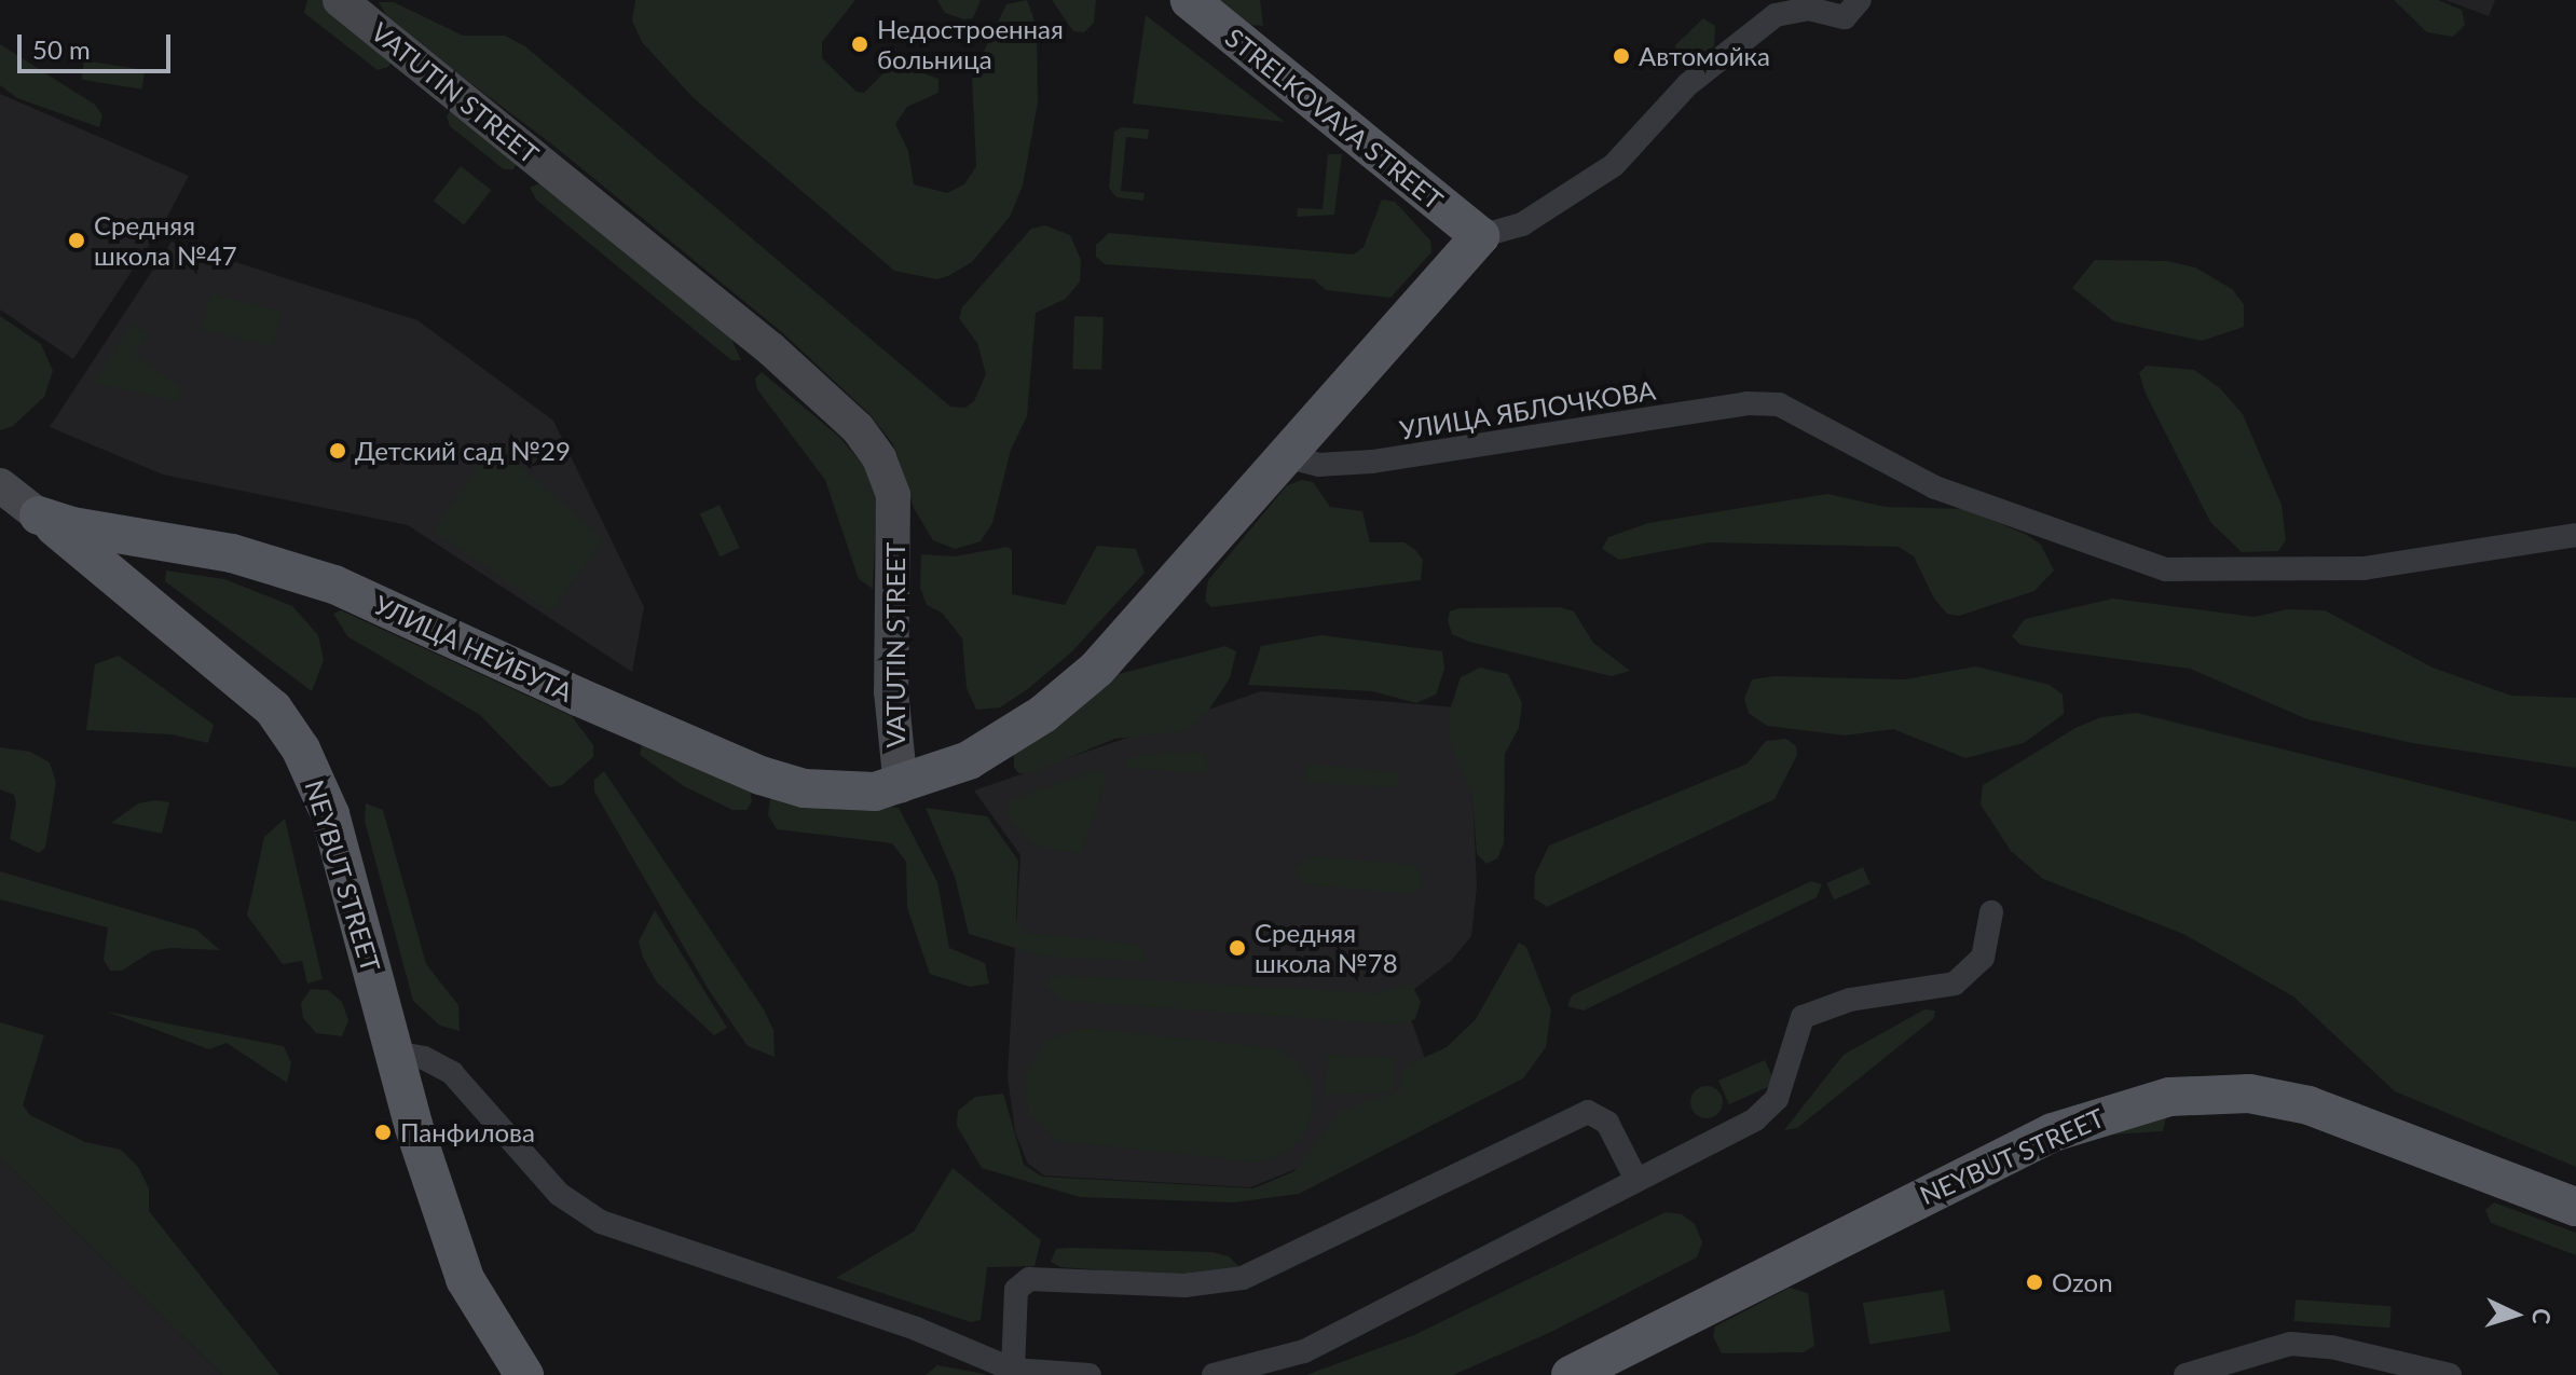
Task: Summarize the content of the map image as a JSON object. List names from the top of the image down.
{
  "streets": {
    "main road": [
      "VATUTIN STREET",
      "STRELKOVAYA STREET",
      "УЛИЦА НЕЙБУТА",
      "NEYBUT STREET"
    ],
    "street": ["УЛИЦА ЯБЛОЧКОВА"]
  },
  "crossings": [
    ["VATUTIN STREET", "STRELKOVAYA STREET"],
    ["VATUTIN STREET", "УЛИЦА ЯБЛОЧКОВА"],
    ["VATUTIN STREET", "УЛИЦА НЕЙБУТА"],
    ["УЛИЦА НЕЙБУТА", "NEYBUT STREET"]
  ],
  "places": [
    "Недостроенная больница",
    "Автомойка",
    "Средняя школа №47",
    "Детский сад №29",
    "Средняя школа №78",
    "Панфилова",
    "Ozon"
  ],
  "scale_bar": "50 m",
  "north": "right"
}
